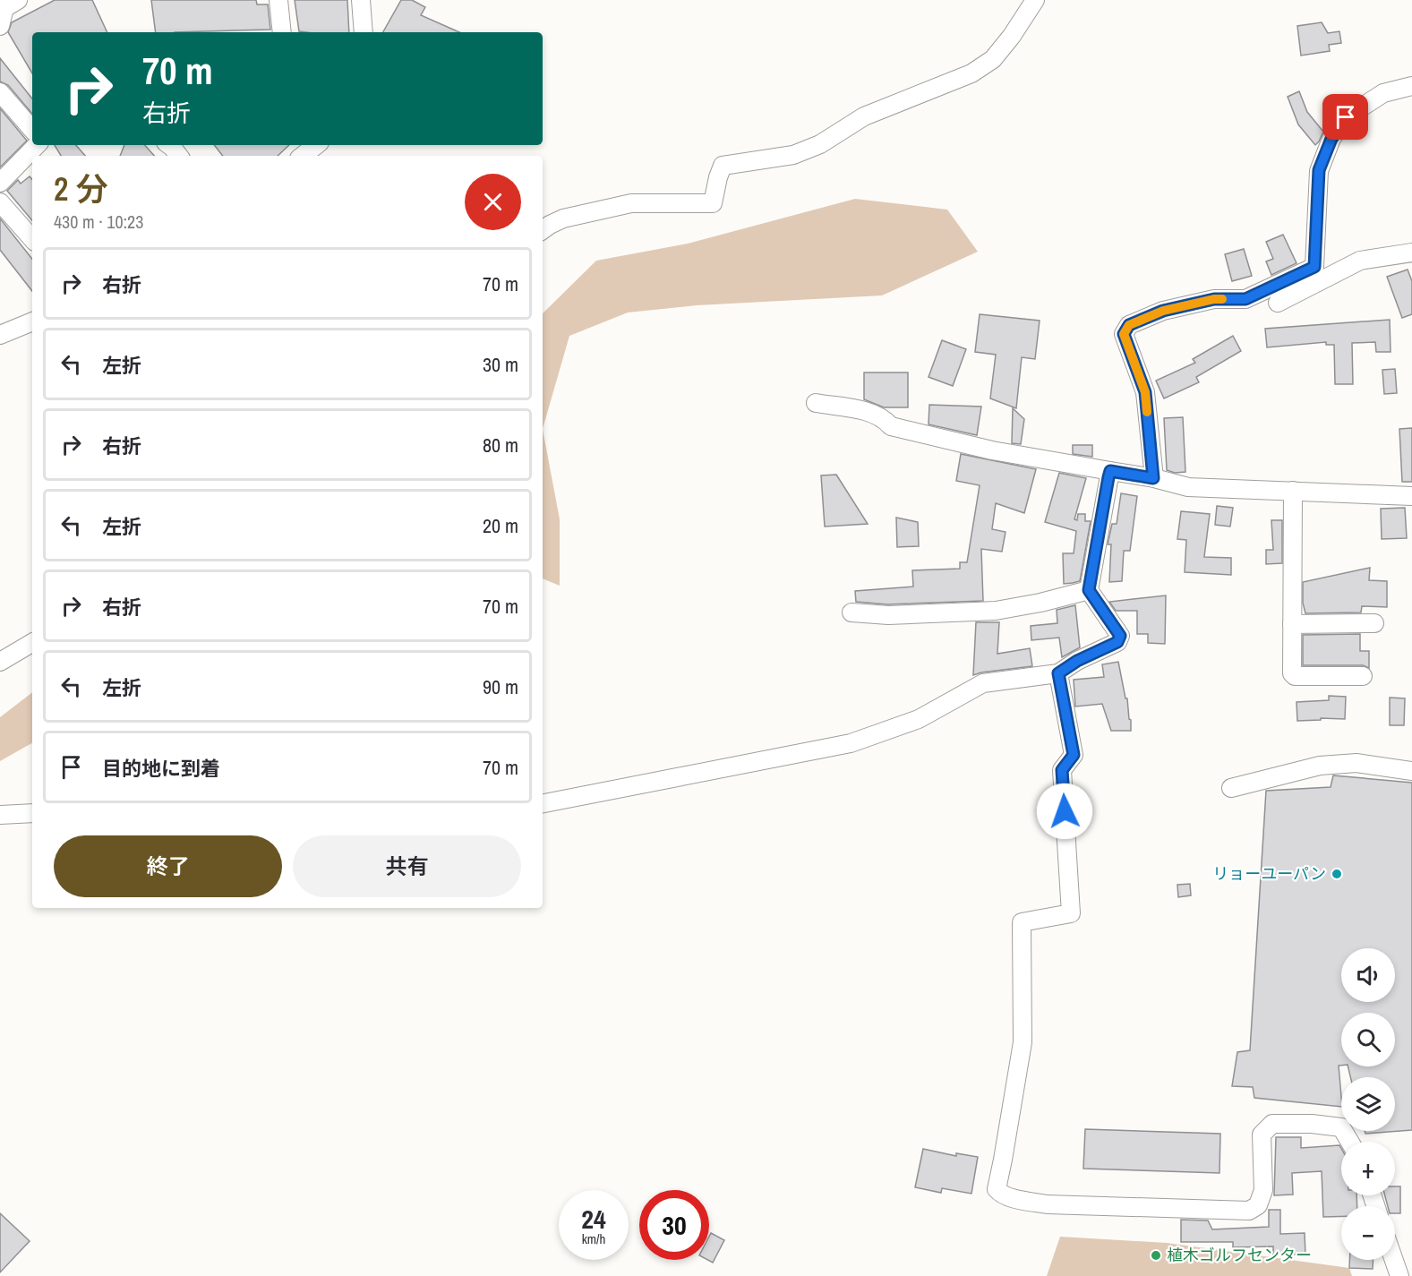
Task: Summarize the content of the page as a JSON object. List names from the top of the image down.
{
  "places": ["リョーユーパン", "植木ゴルフセンター"],
  "page": {
    "turn": ["70 m", "右折"],
    "heading": ["2 分", "430 m · 10:23"],
    "list": [
      {
        "name": "右折",
        "value": "70 m"
      },
      {
        "name": "左折",
        "value": "30 m"
      },
      {
        "name": "右折",
        "value": "80 m"
      },
      {
        "name": "左折",
        "value": "20 m"
      },
      {
        "name": "右折",
        "value": "70 m"
      },
      {
        "name": "左折",
        "value": "90 m"
      },
      {
        "name": "目的地に到着",
        "value": "70 m"
      }
    ],
    "buttons": ["終了", "共有"],
    "map_buttons": ["+", "−"],
    "speed": "24 km/h",
    "limit": "30"
  }
}
